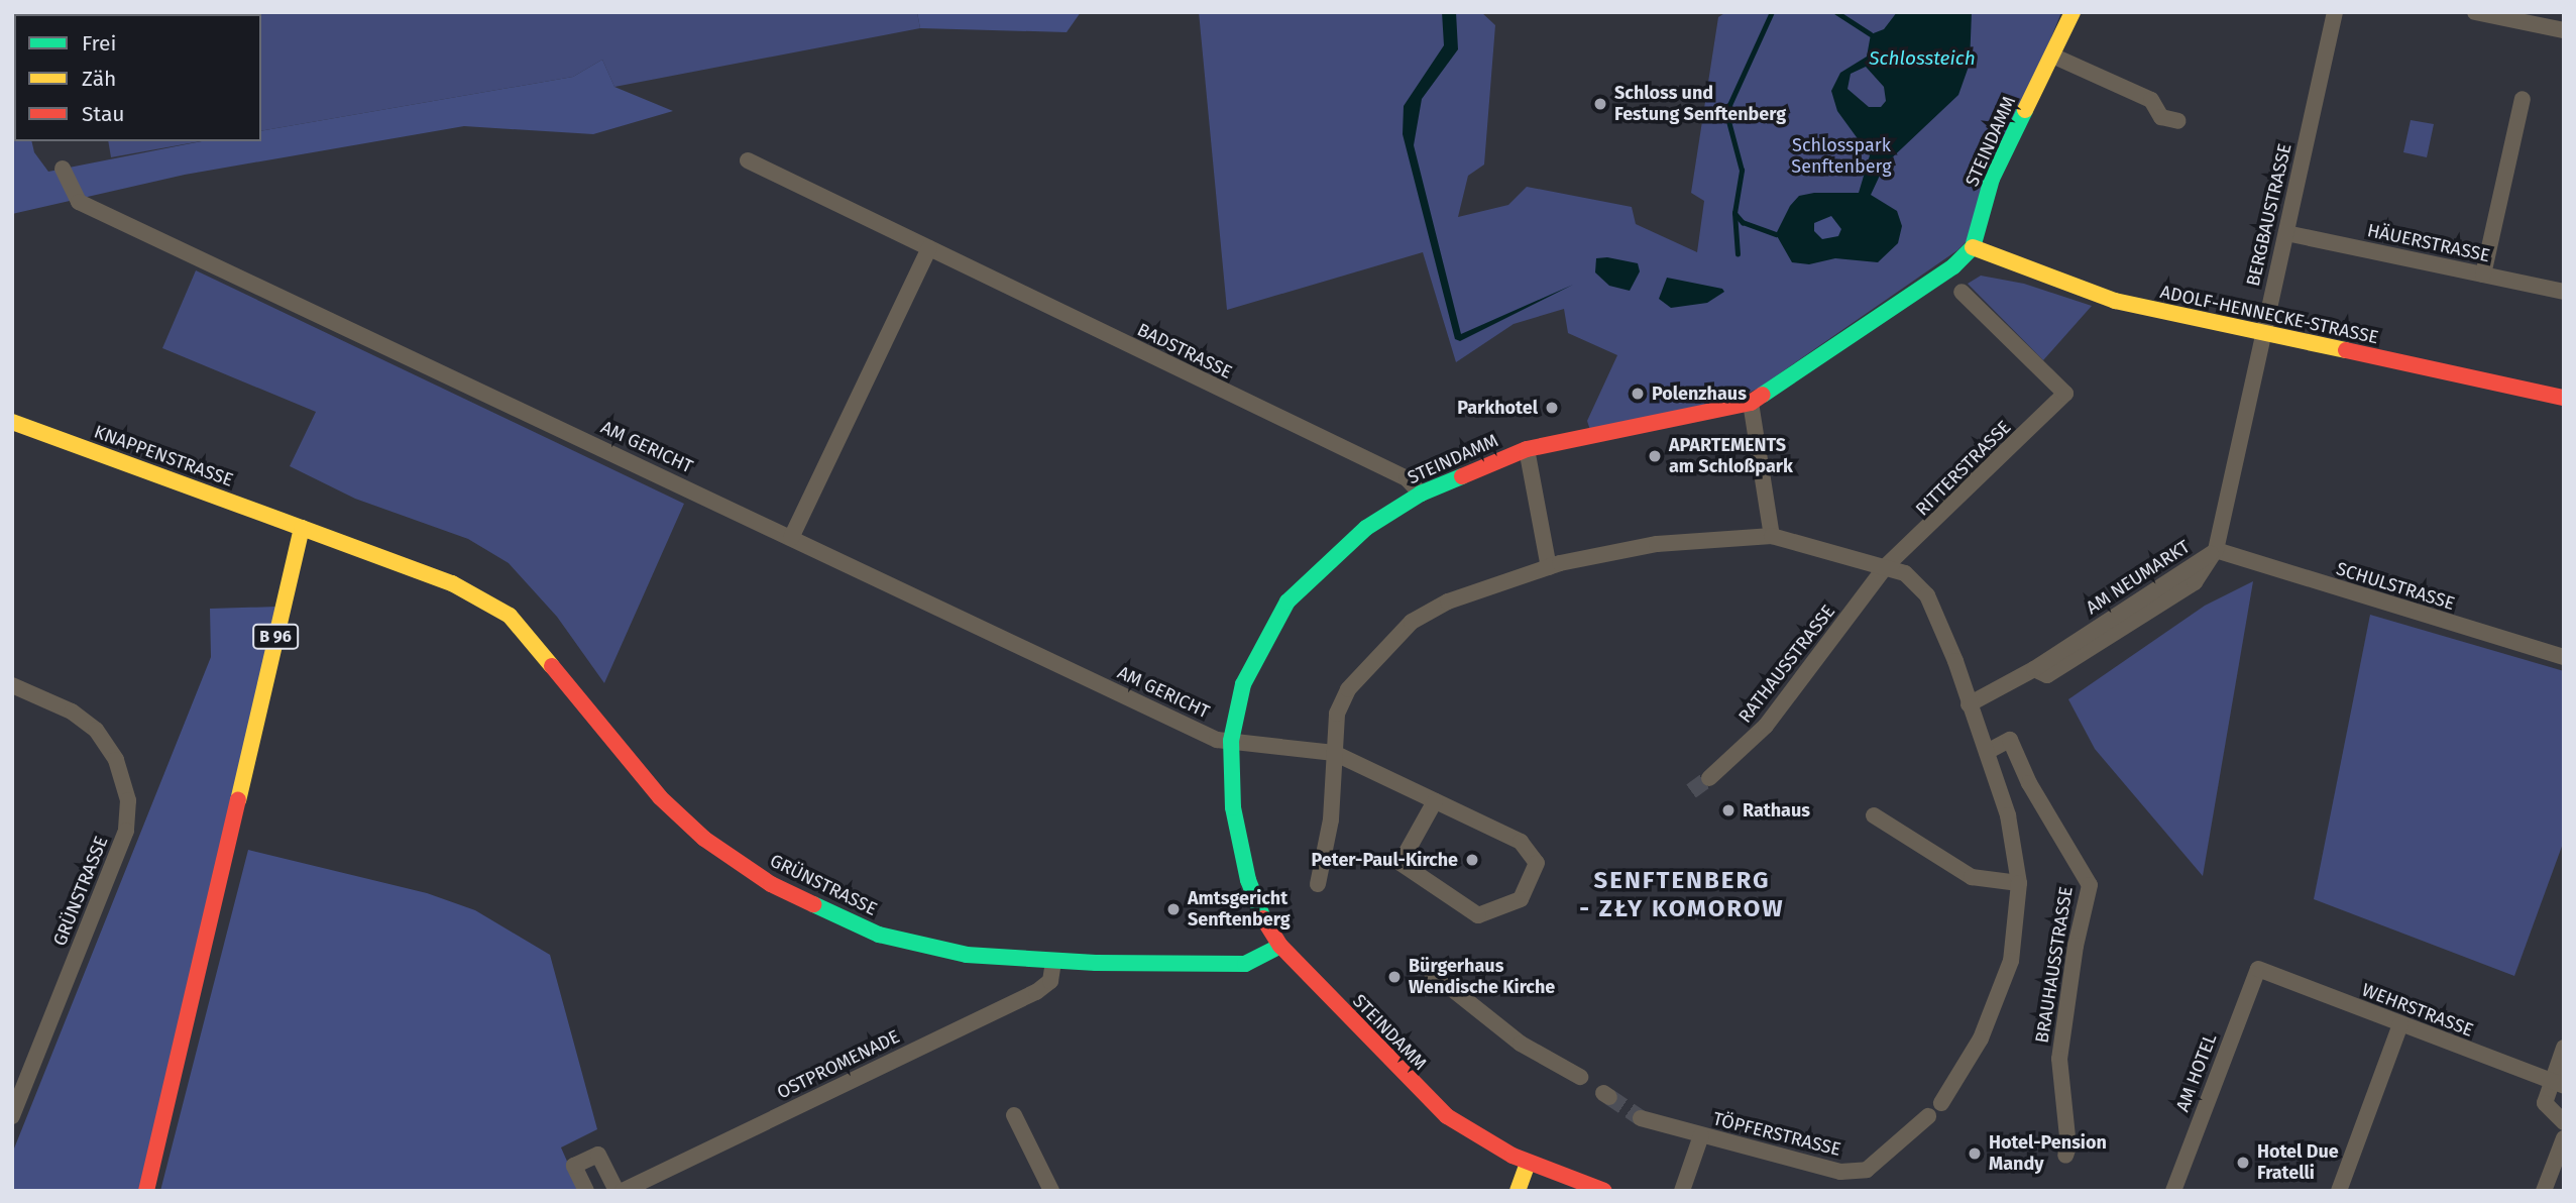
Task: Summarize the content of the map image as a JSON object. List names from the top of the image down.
{
  "streets": {
    "main road": [
      "STEINDAMM",
      "ADOLF-HENNECKE-STRASSE",
      "KNAPPENSTRASSE",
      "B 96",
      "GRÜNSTRASSE"
    ],
    "street": [
      "BERGBAUSTRASSE",
      "HÄUERSTRASSE",
      "BADSTRASSE",
      "AM GERICHT",
      "RITTERSTRASSE",
      "AM NEUMARKT",
      "SCHULSTRASSE",
      "RATHAUSSTRASSE",
      "BRAUHAUSSTRASSE",
      "WEHRSTRASSE",
      "OSTPROMENADE",
      "AM HOTEL",
      "TÖPFERSTRASSE"
    ]
  },
  "crossings": [
    ["STEINDAMM", "ADOLF-HENNECKE-STRASSE"],
    ["STEINDAMM", "BADSTRASSE"],
    ["STEINDAMM", "AM GERICHT"],
    ["STEINDAMM", "GRÜNSTRASSE"],
    ["BERGBAUSTRASSE", "HÄUERSTRASSE"],
    ["BERGBAUSTRASSE", "ADOLF-HENNECKE-STRASSE"],
    ["BERGBAUSTRASSE", "AM NEUMARKT"],
    ["BERGBAUSTRASSE", "SCHULSTRASSE"],
    ["KNAPPENSTRASSE", "B 96"],
    ["KNAPPENSTRASSE", "GRÜNSTRASSE"],
    ["RITTERSTRASSE", "RATHAUSSTRASSE"],
    ["AM NEUMARKT", "SCHULSTRASSE"],
    ["B 96", "GRÜNSTRASSE"],
    ["GRÜNSTRASSE", "OSTPROMENADE"],
    ["WEHRSTRASSE", "AM HOTEL"]
  ],
  "districts": ["SENFTENBERG - ZŁY KOMOROW"],
  "water": ["Schlossteich"],
  "parks": ["Schlosspark Senftenberg"],
  "places": [
    "Schloss und Festung Senftenberg",
    "Polenzhaus",
    "Parkhotel",
    "APARTEMENTS am Schloßpark",
    "Rathaus",
    "Peter-Paul-Kirche",
    "Amtsgericht Senftenberg",
    "Bürgerhaus Wendische Kirche",
    "Hotel-Pension Mandy",
    "Hotel Due Fratelli"
  ],
  "legend": ["Frei", "Zäh", "Stau"]
}
